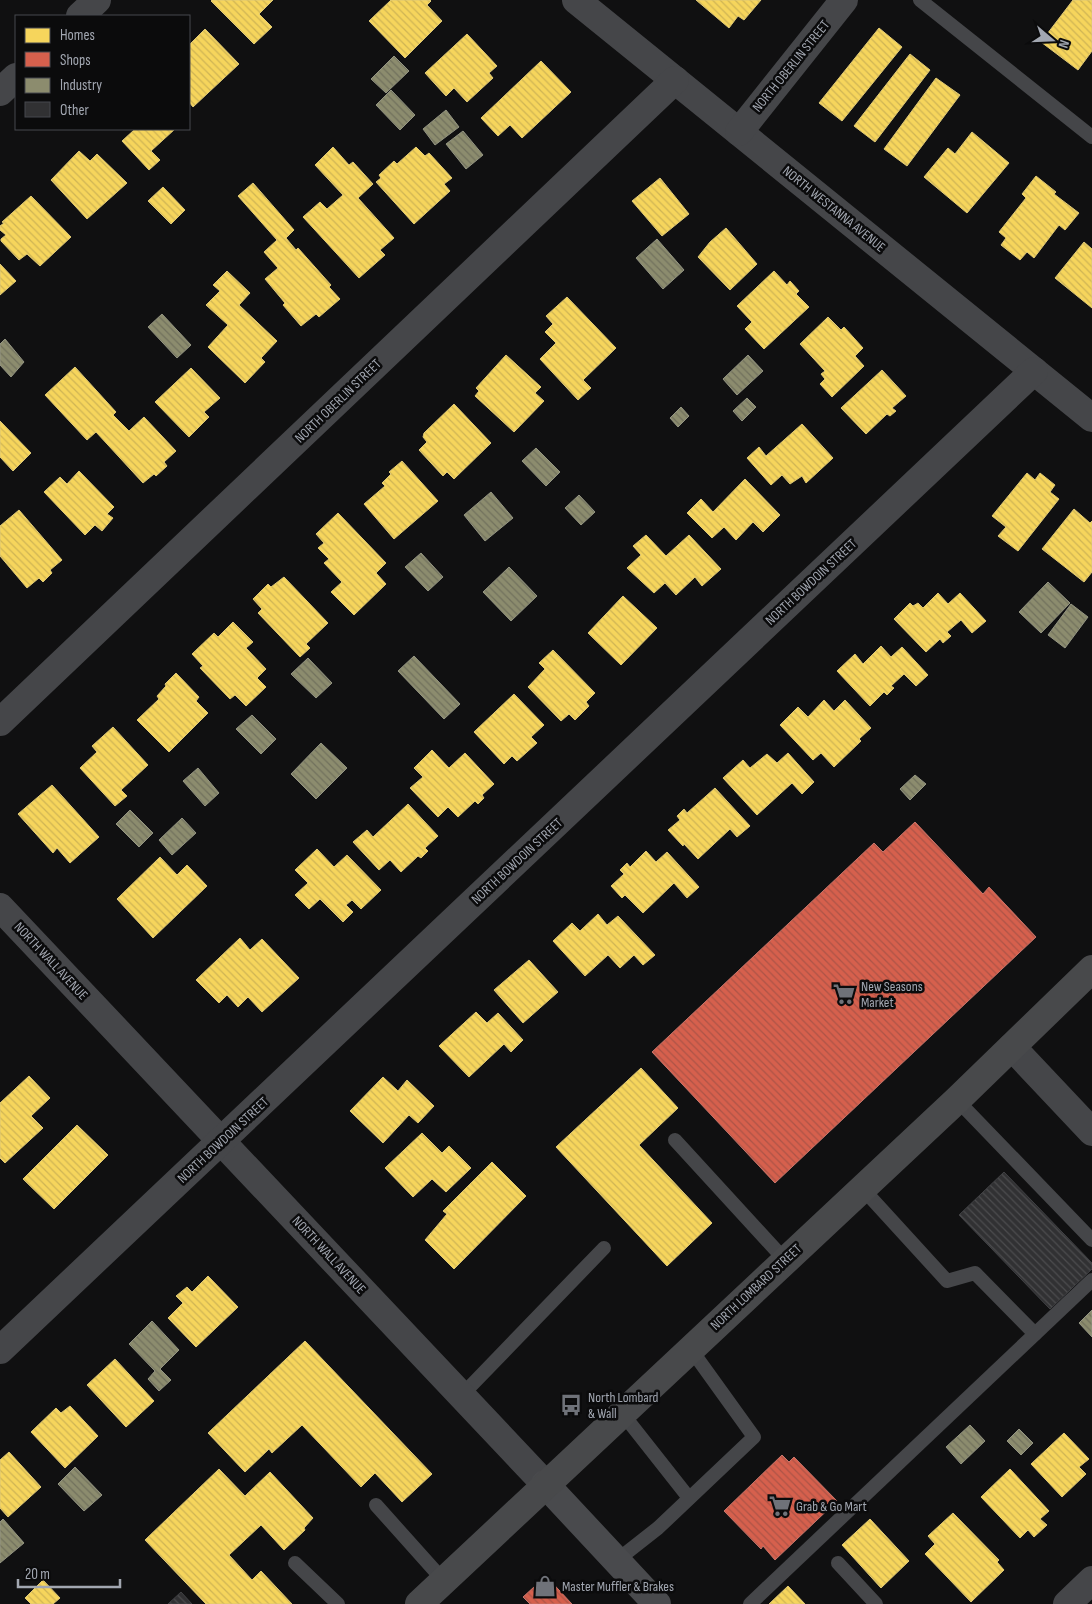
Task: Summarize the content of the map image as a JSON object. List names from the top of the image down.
{
  "streets": {
    "main road": ["NORTH LOMBARD STREET"],
    "street": [
      "NORTH OBERLIN STREET",
      "NORTH WESTANNA AVENUE",
      "NORTH BOWDOIN STREET",
      "NORTH WALL AVENUE"
    ]
  },
  "crossings": [
    ["NORTH OBERLIN STREET", "NORTH WESTANNA AVENUE"],
    ["NORTH WESTANNA AVENUE", "NORTH BOWDOIN STREET"],
    ["NORTH BOWDOIN STREET", "NORTH WALL AVENUE"],
    ["NORTH WALL AVENUE", "NORTH LOMBARD STREET"]
  ],
  "places": {
    "supermarket": ["New Seasons Market", "Grab & Go Mart"],
    "bus stop": ["North Lombard & Wall"],
    "shop": ["Master Muffler & Brakes"]
  },
  "legend": [
    "Homes",
    "Shops",
    "Industry",
    "Other"
  ],
  "scale_bar": "20 m",
  "north": "right"
}
